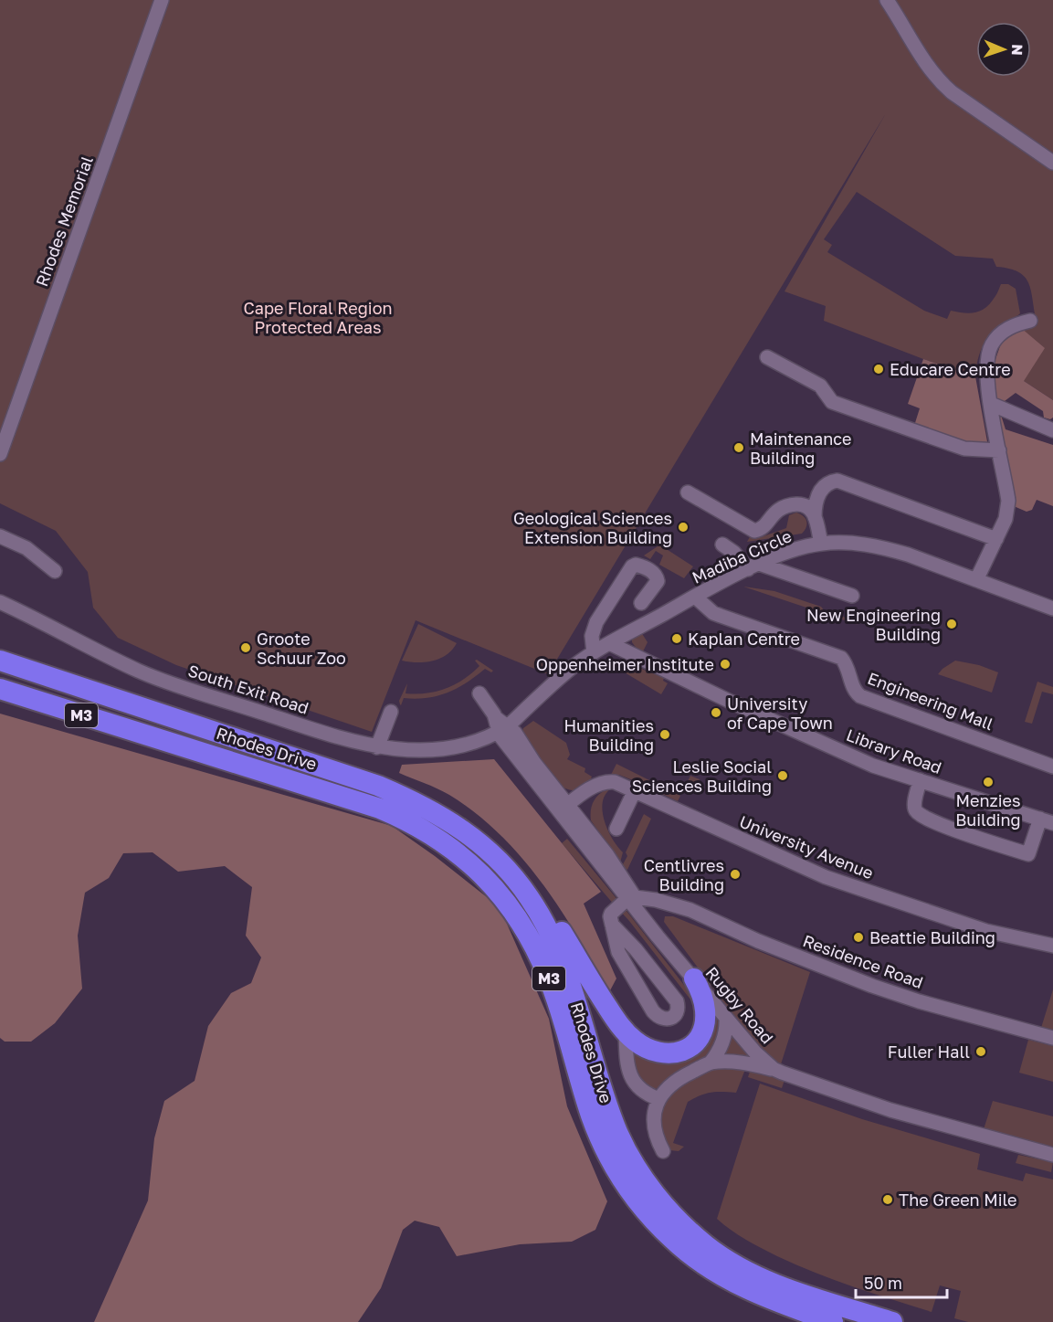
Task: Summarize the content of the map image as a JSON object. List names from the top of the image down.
{
  "streets": {
    "highway": ["M3", "Rhodes Drive"],
    "street": [
      "Rhodes Memorial",
      "Madiba Circle",
      "South Exit Road",
      "Engineering Mall",
      "Library Road",
      "University Avenue",
      "Residence Road",
      "Rugby Road"
    ]
  },
  "crossings": [
    ["Madiba Circle", "South Exit Road"],
    ["Madiba Circle", "Engineering Mall"],
    ["Madiba Circle", "Library Road"],
    ["Madiba Circle", "Rugby Road"],
    ["South Exit Road", "Rugby Road"],
    ["M3", "Rhodes Drive"],
    ["University Avenue", "Rugby Road"]
  ],
  "parks": ["Cape Floral Region Protected Areas"],
  "places": [
    "Educare Centre",
    "Maintenance Building",
    "Geological Sciences Extension Building",
    "New Engineering Building",
    "Kaplan Centre",
    "Groote Schuur Zoo",
    "Oppenheimer Institute",
    "University of Cape Town",
    "Humanities Building",
    "Leslie Social Sciences Building",
    "Menzies Building",
    "Centlivres Building",
    "Beattie Building",
    "Fuller Hall",
    "The Green Mile"
  ],
  "scale_bar": "50 m",
  "north": "right"
}
